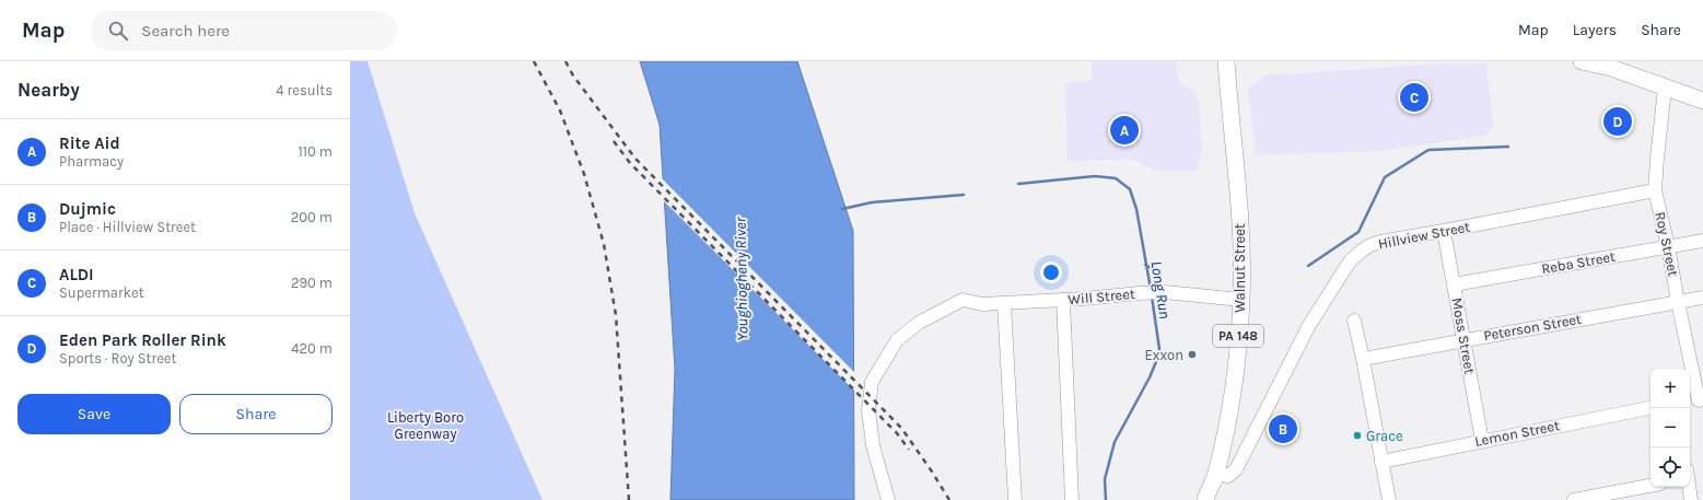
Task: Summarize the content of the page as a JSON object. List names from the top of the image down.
{
  "streets": {
    "main road": ["Walnut Street", "PA 148"],
    "street": [
      "Hillview Street",
      "Roy Street",
      "Reba Street",
      "Will Street",
      "Peterson Street",
      "Moss Street",
      "Lemon Street"
    ]
  },
  "crossings": [
    ["Hillview Street", "Roy Street"],
    ["Hillview Street", "Walnut Street"],
    ["Hillview Street", "Moss Street"],
    ["Roy Street", "Reba Street"],
    ["Roy Street", "Peterson Street"],
    ["Reba Street", "Moss Street"],
    ["Walnut Street", "Will Street"],
    ["Peterson Street", "Moss Street"],
    ["Moss Street", "Lemon Street"]
  ],
  "water": ["Youghiogheny River", "Long Run"],
  "parks": ["Liberty Boro Greenway"],
  "places": ["Exxon", "Grace"],
  "page": {
    "header": "Map",
    "search": "Search here",
    "nav": ["Map", "Layers", "Share"],
    "heading": ["Nearby", "4 results"],
    "pins": [
      "C",
      "D",
      "A",
      "B"
    ],
    "list": [
      {
        "mark": "A",
        "name": "Rite Aid",
        "note": "Pharmacy",
        "value": "110 m"
      },
      {
        "mark": "B",
        "name": "Dujmic",
        "note": "Place · Hillview Street",
        "value": "200 m"
      },
      {
        "mark": "C",
        "name": "ALDI",
        "note": "Supermarket",
        "value": "290 m"
      },
      {
        "mark": "D",
        "name": "Eden Park Roller Rink",
        "note": "Sports · Roy Street",
        "value": "420 m"
      }
    ],
    "map_buttons": ["+", "−"],
    "buttons": ["Save", "Share"]
  }
}
